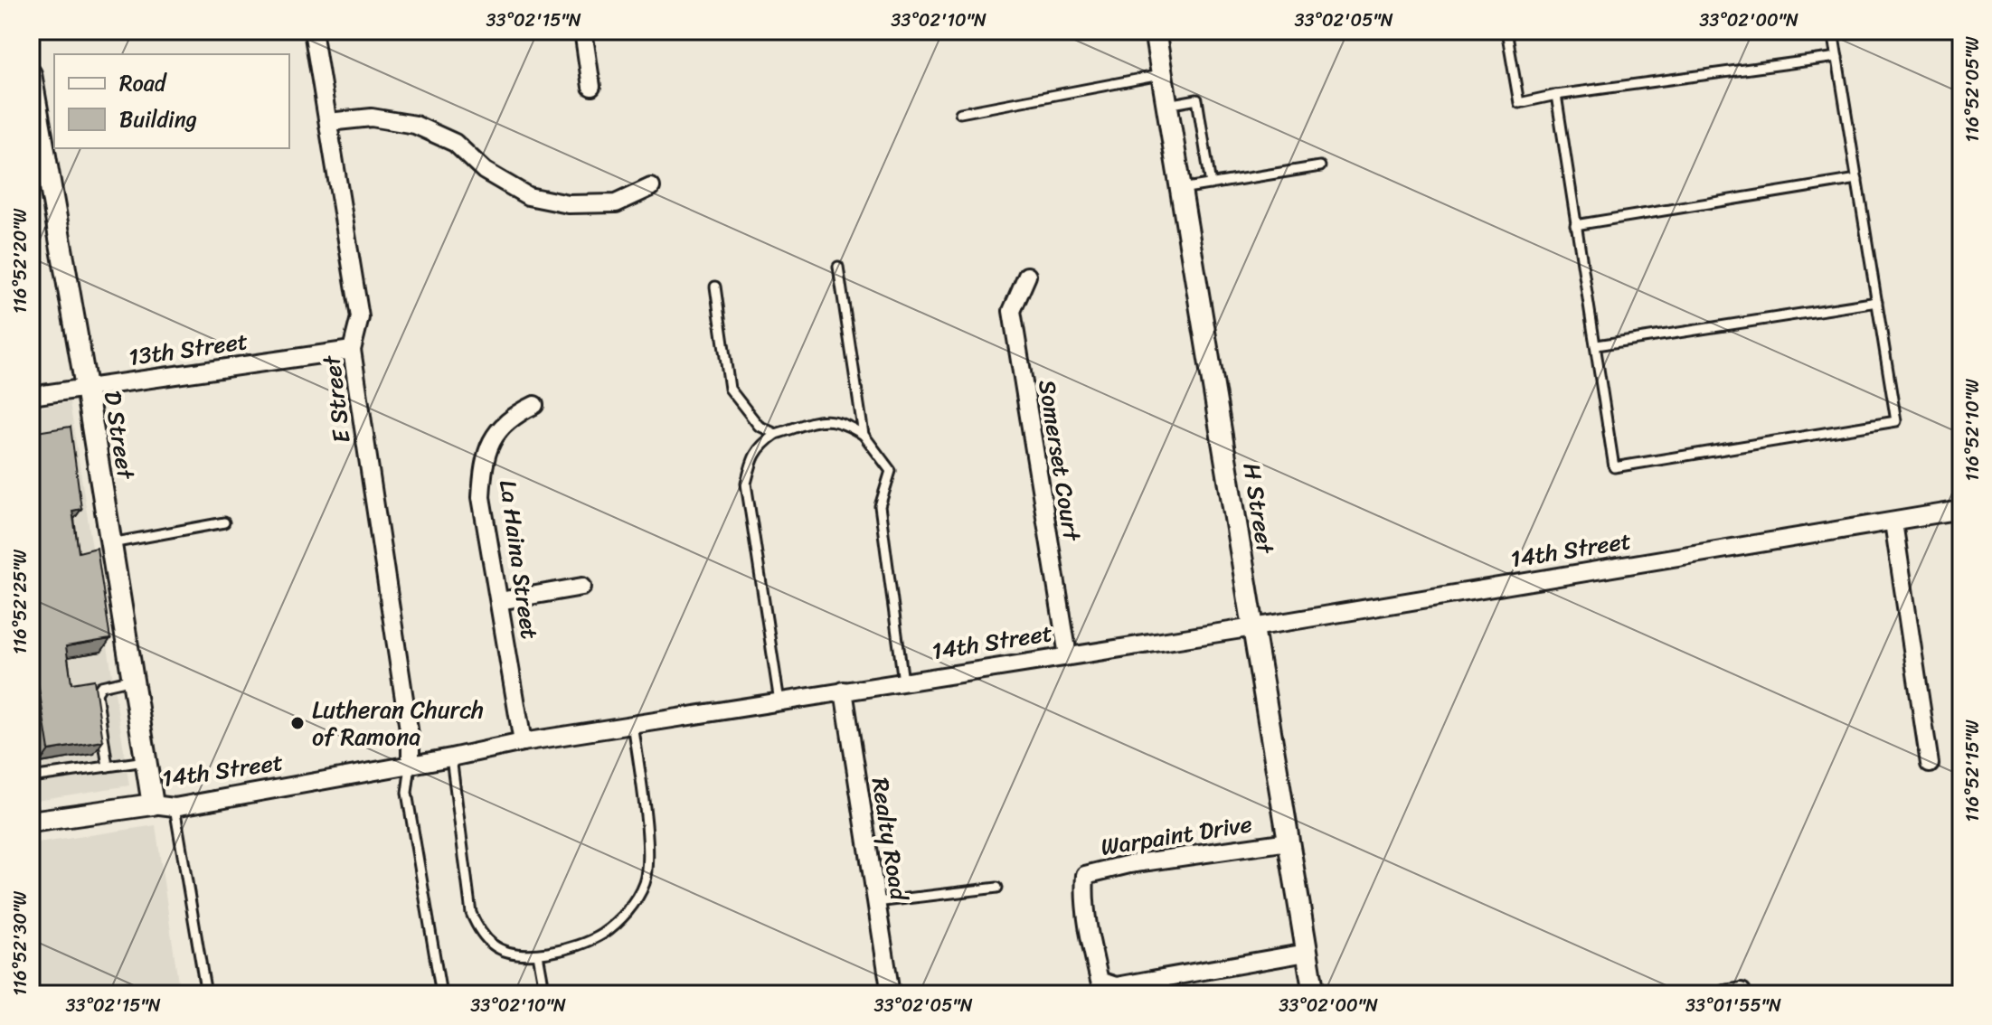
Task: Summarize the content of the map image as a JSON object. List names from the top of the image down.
{
  "streets": {
    "street": [
      "13th Street",
      "E Street",
      "D Street",
      "Somerset Court",
      "H Street",
      "14th Street",
      "La Haina Street",
      "Warpaint Drive",
      "Realty Road"
    ]
  },
  "crossings": [
    ["13th Street", "E Street"],
    ["13th Street", "D Street"],
    ["E Street", "14th Street"],
    ["D Street", "14th Street"],
    ["Somerset Court", "14th Street"],
    ["H Street", "14th Street"],
    ["H Street", "Warpaint Drive"],
    ["14th Street", "La Haina Street"],
    ["14th Street", "Realty Road"]
  ],
  "places": ["Lutheran Church of Ramona"],
  "legend": ["Road", "Building"],
  "coordinates": [
    "33°02'15\"N",
    "33°02'10\"N",
    "33°02'05\"N",
    "33°02'00\"N",
    "116°52'05\"W",
    "116°52'20\"W",
    "116°52'10\"W",
    "116°52'25\"W",
    "116°52'15\"W",
    "116°52'30\"W",
    "33°01'55\"N"
  ]
}
